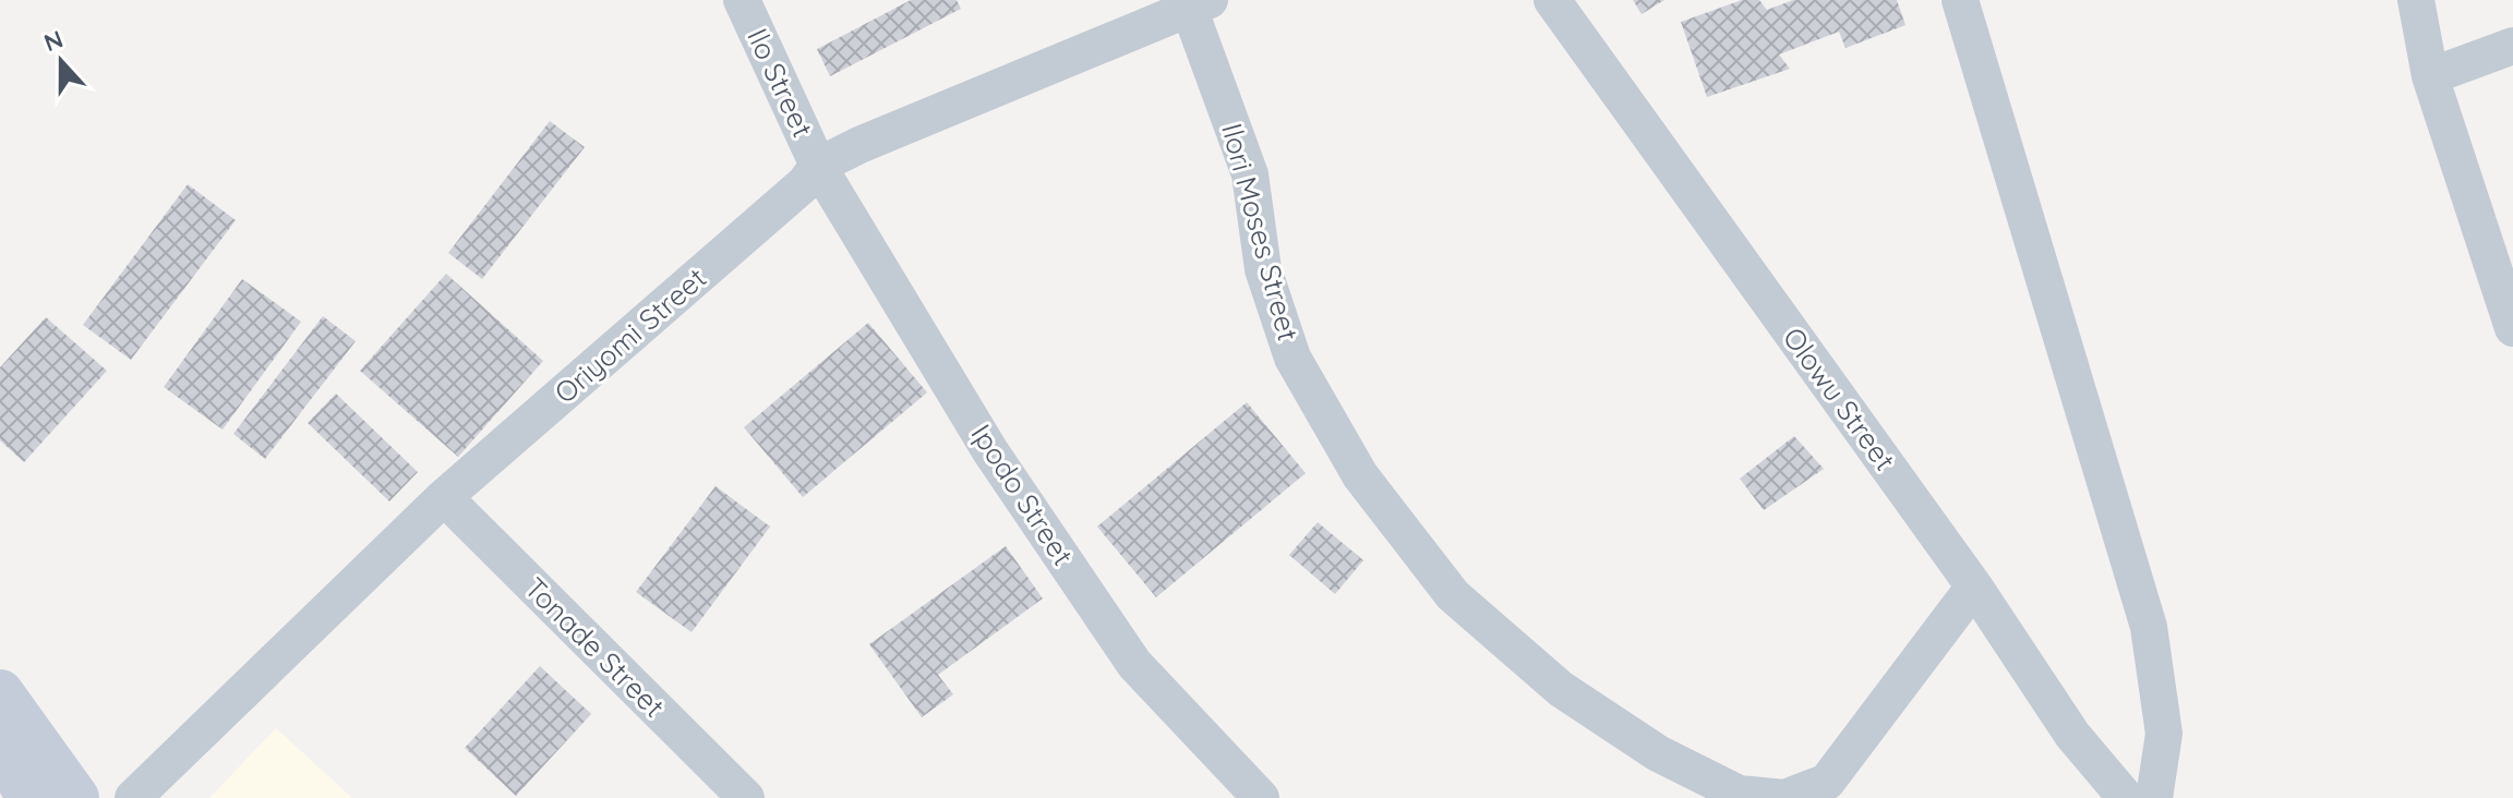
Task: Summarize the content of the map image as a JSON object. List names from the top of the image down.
{
  "streets": {
    "street": [
      "Ilo Street",
      "Ilori Moses Street",
      "Oriyomi Street",
      "Olowu Street",
      "Ipodo Street",
      "Tonade Street"
    ]
  },
  "crossings": [
    ["Ilo Street", "Oriyomi Street"],
    ["Ilo Street", "Ipodo Street"],
    ["Ilori Moses Street", "Oriyomi Street"],
    ["Ilori Moses Street", "Olowu Street"],
    ["Oriyomi Street", "Ipodo Street"],
    ["Oriyomi Street", "Tonade Street"]
  ],
  "north": "top"
}
